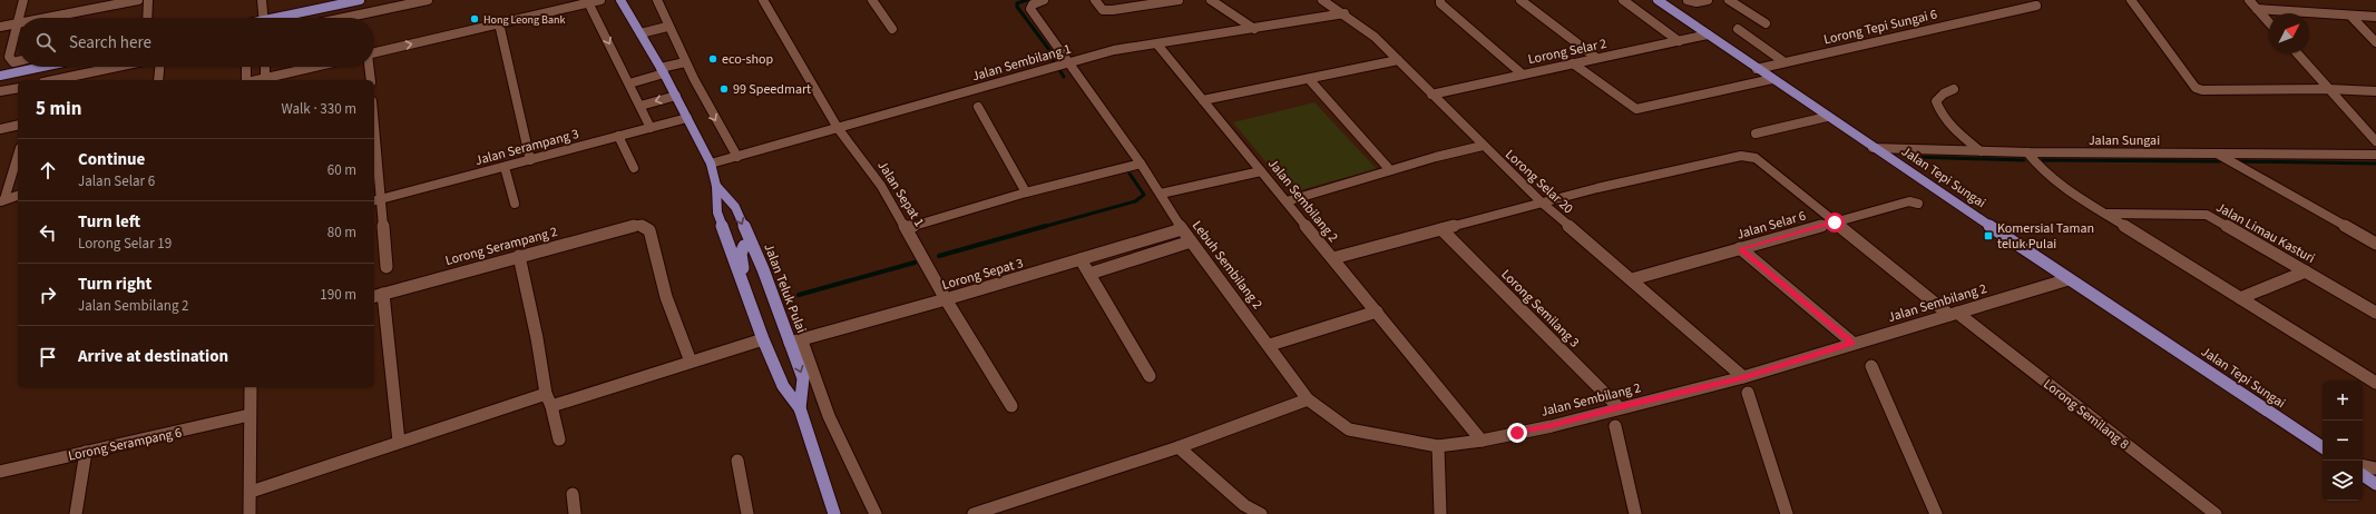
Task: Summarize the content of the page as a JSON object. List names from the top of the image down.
{
  "streets": {
    "main road": ["Jalan Tepi Sungai", "Jalan Teluk Pulai"],
    "street": [
      "Lorong Tepi Sungai 6",
      "Lorong Selar 2",
      "Jalan Sembilang 1",
      "Jalan Sungai",
      "Jalan Serampang 3",
      "Lorong Selar 20",
      "Jalan Sepat 1",
      "Jalan Sembilang 2",
      "Jalan Selar 6",
      "Jalan Limau Kasturi",
      "Lorong Serampang 2",
      "Lebuh Sembilang 2",
      "Lorong Sepat 3",
      "Lorong Semilang 3",
      "Lorong Semilang 8",
      "Lorong Serampang 6"
    ]
  },
  "crossings": [
    ["Lorong Tepi Sungai 6", "Jalan Tepi Sungai"],
    ["Lorong Selar 2", "Jalan Tepi Sungai"],
    ["Lorong Selar 2", "Lorong Selar 20"],
    ["Jalan Sembilang 1", "Lorong Selar 20"],
    ["Jalan Sembilang 1", "Jalan Sepat 1"],
    ["Jalan Sembilang 1", "Jalan Sembilang 2"],
    ["Jalan Sembilang 1", "Lebuh Sembilang 2"],
    ["Jalan Sembilang 1", "Jalan Teluk Pulai"],
    ["Jalan Sungai", "Jalan Tepi Sungai"],
    ["Jalan Serampang 3", "Jalan Teluk Pulai"],
    ["Jalan Tepi Sungai", "Jalan Sembilang 2"],
    ["Lorong Selar 20", "Jalan Sembilang 2"],
    ["Lorong Selar 20", "Jalan Selar 6"],
    ["Lorong Selar 20", "Lorong Semilang 8"],
    ["Jalan Sepat 1", "Lorong Sepat 3"],
    ["Jalan Sembilang 2", "Lebuh Sembilang 2"],
    ["Jalan Sembilang 2", "Lorong Semilang 3"],
    ["Jalan Sembilang 2", "Lorong Semilang 8"],
    ["Jalan Selar 6", "Lorong Semilang 8"],
    ["Lebuh Sembilang 2", "Lorong Sepat 3"],
    ["Lorong Sepat 3", "Jalan Teluk Pulai"]
  ],
  "places": {
    "other": ["Hong Leong Bank", "eco-shop", "99 Speedmart"],
    "transit": ["Komersial Taman teluk Pulai"]
  },
  "north": "top right",
  "page": {
    "search": "Search here",
    "heading": ["5 min", "Walk · 330 m"],
    "list": [
      ["Continue", "Jalan Selar 6", "60 m"],
      ["Turn left", "Lorong Selar 19", "80 m"],
      ["Turn right", "Jalan Sembilang 2", "190 m"],
      "Arrive at destination"
    ],
    "map_buttons": ["+", "−"]
  }
}
